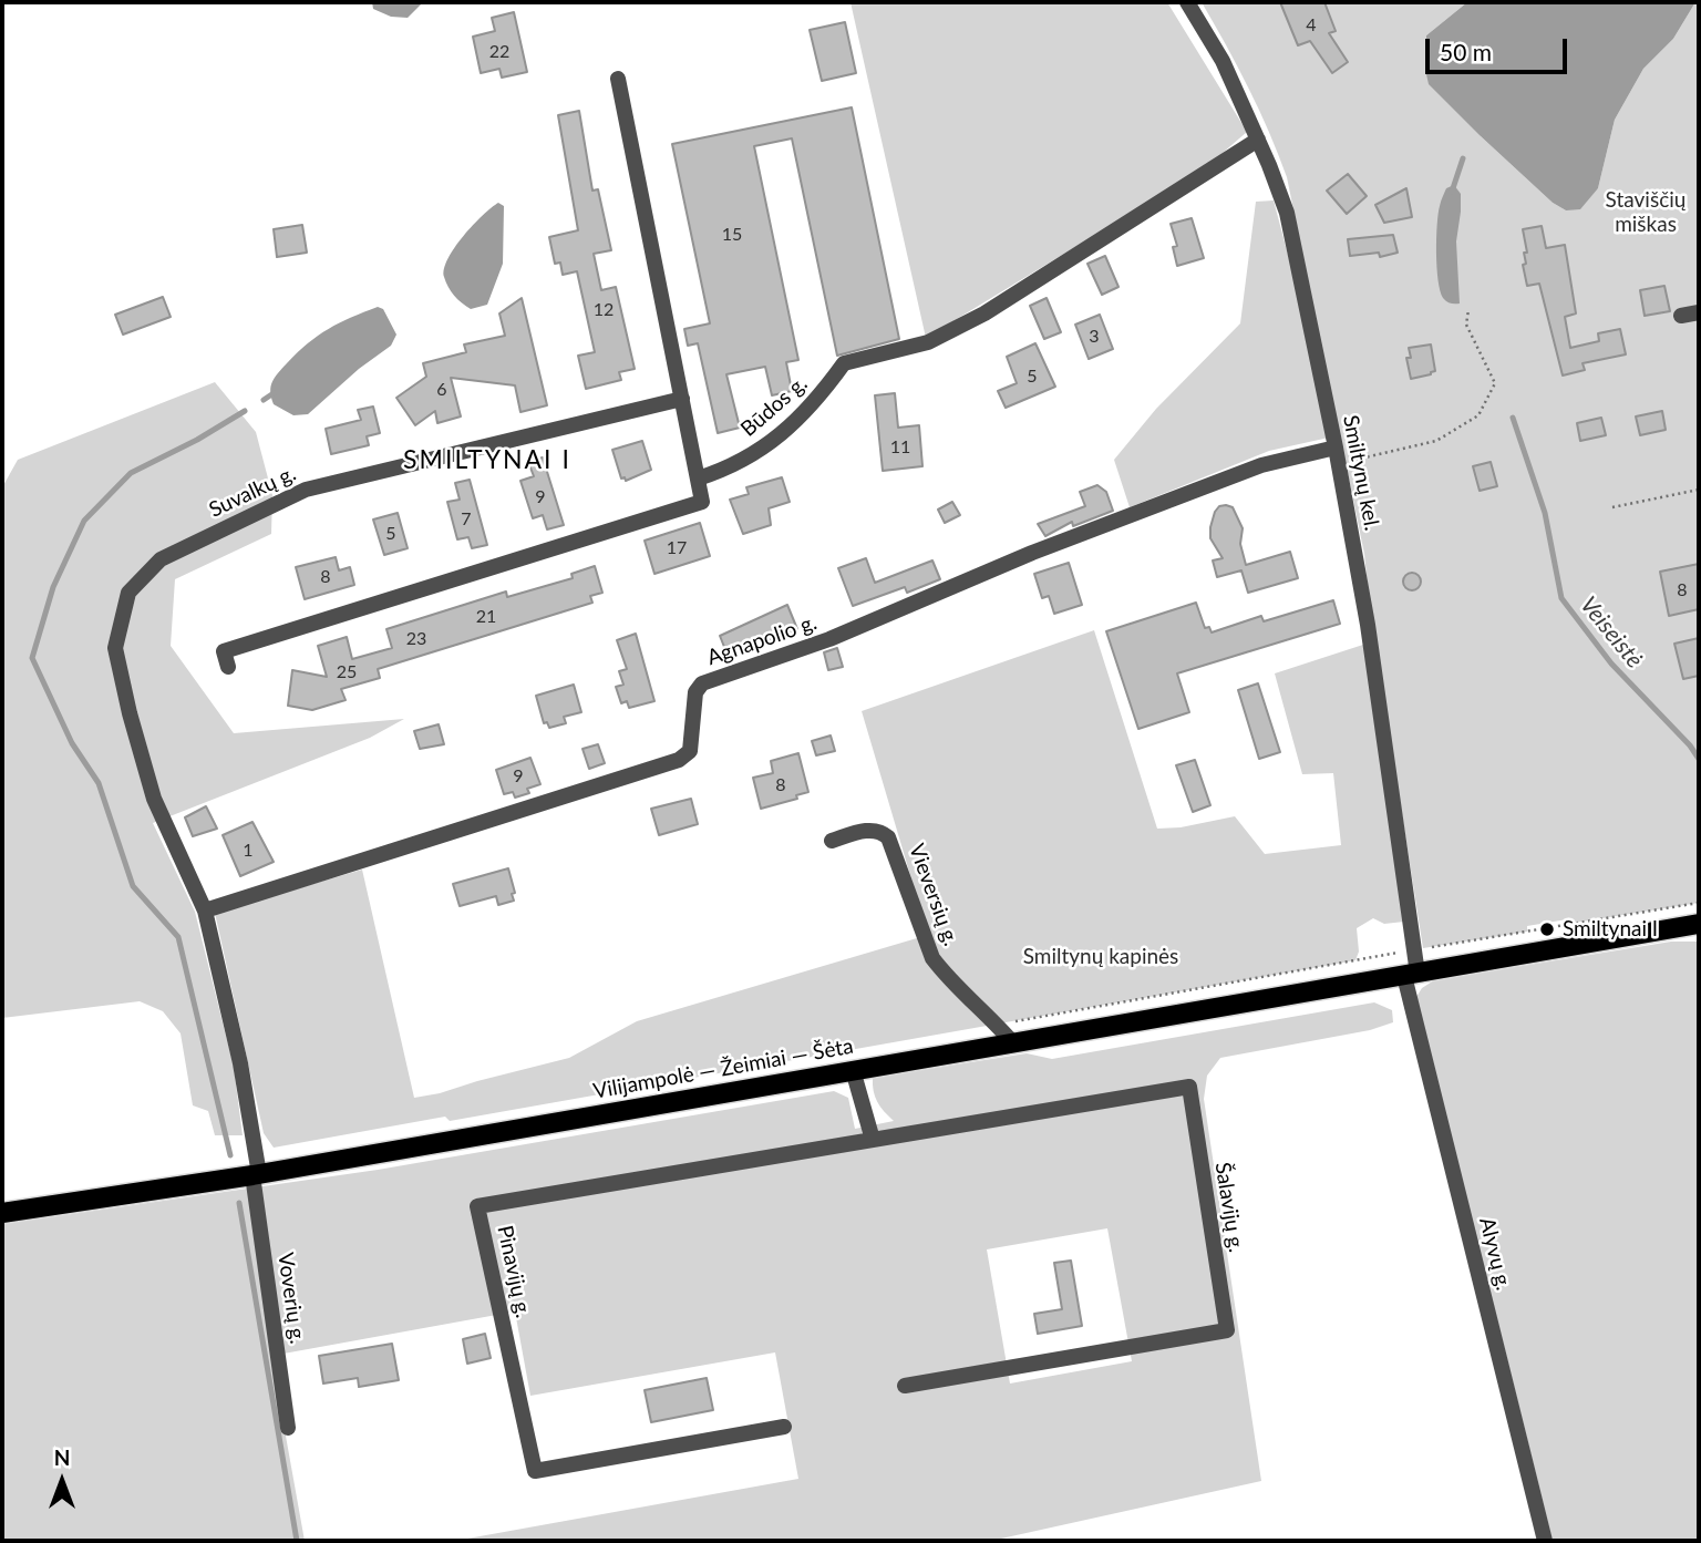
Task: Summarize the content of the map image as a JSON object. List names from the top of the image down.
{
  "streets": {
    "main road": ["Vilijampolė — Žeimiai — Šėta"],
    "street": [
      "Būdos g.",
      "Smiltynų kel.",
      "Suvalkų g.",
      "Agnapolio g.",
      "Vieversių g.",
      "Šalavijų g.",
      "Alyvų g.",
      "Pinavijų g.",
      "Voverių g."
    ]
  },
  "crossings": [
    ["Būdos g.", "Smiltynų kel."],
    ["Smiltynų kel.", "Agnapolio g."],
    ["Smiltynų kel.", "Vilijampolė — Žeimiai — Šėta"],
    ["Smiltynų kel.", "Alyvų g."],
    ["Suvalkų g.", "Agnapolio g."],
    ["Suvalkų g.", "Vilijampolė — Žeimiai — Šėta"],
    ["Suvalkų g.", "Voverių g."],
    ["Vieversių g.", "Vilijampolė — Žeimiai — Šėta"],
    ["Vilijampolė — Žeimiai — Šėta", "Alyvų g."],
    ["Vilijampolė — Žeimiai — Šėta", "Voverių g."],
    ["Šalavijų g.", "Pinavijų g."]
  ],
  "districts": ["SMILTYNAI I"],
  "water": ["Veiseistė"],
  "parks": ["Staviščių miškas", "Smiltynų kapinės"],
  "places": ["Smiltynai I"],
  "house_numbers": [
    "4",
    "22",
    "15",
    "12",
    "3",
    "5",
    "6",
    "11",
    "9",
    "7",
    "5",
    "17",
    "8",
    "8",
    "21",
    "23",
    "25",
    "9",
    "8",
    "1"
  ],
  "scale_bar": "50 m",
  "north": "top"
}
